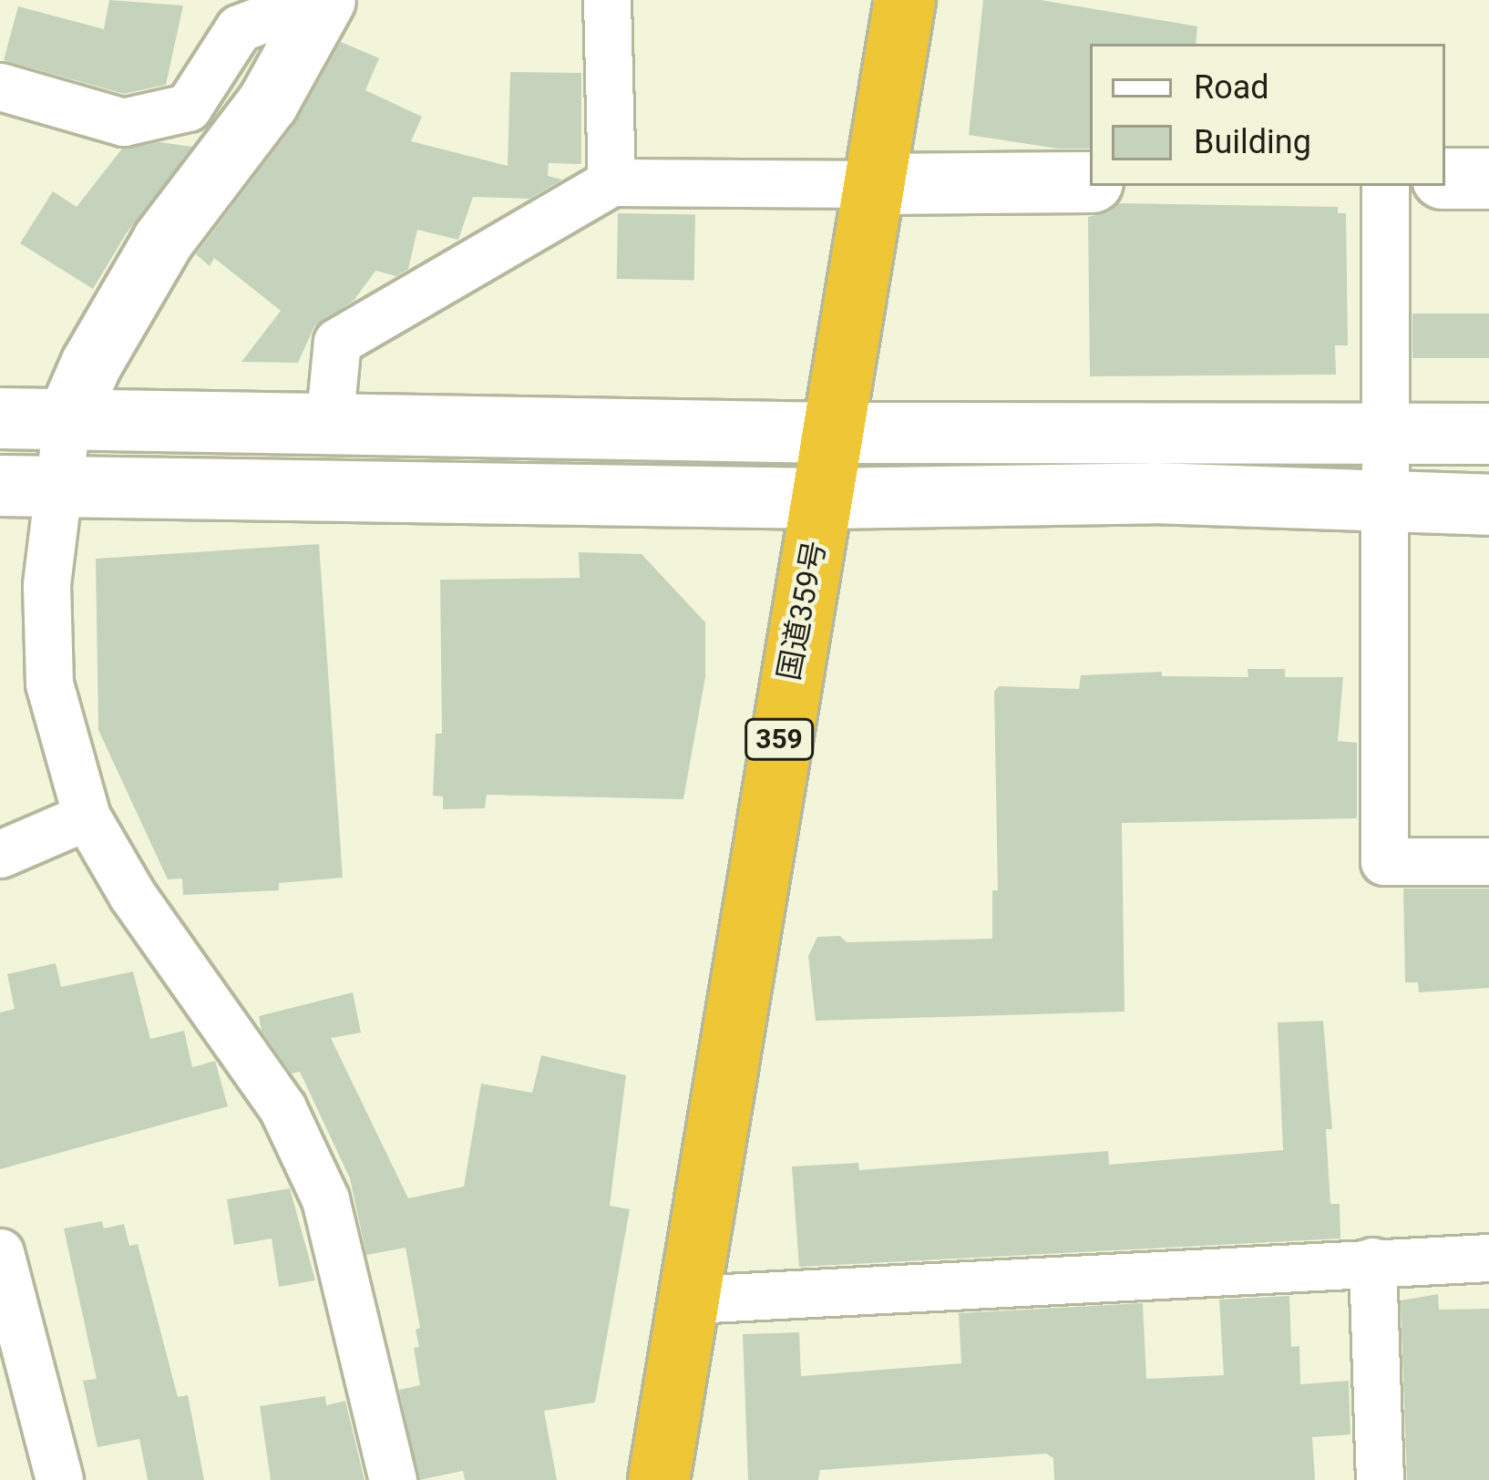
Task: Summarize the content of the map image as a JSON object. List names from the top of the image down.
{
  "streets": {
    "highway": ["国道359号", "359"]
  },
  "legend": ["Road", "Building"]
}
